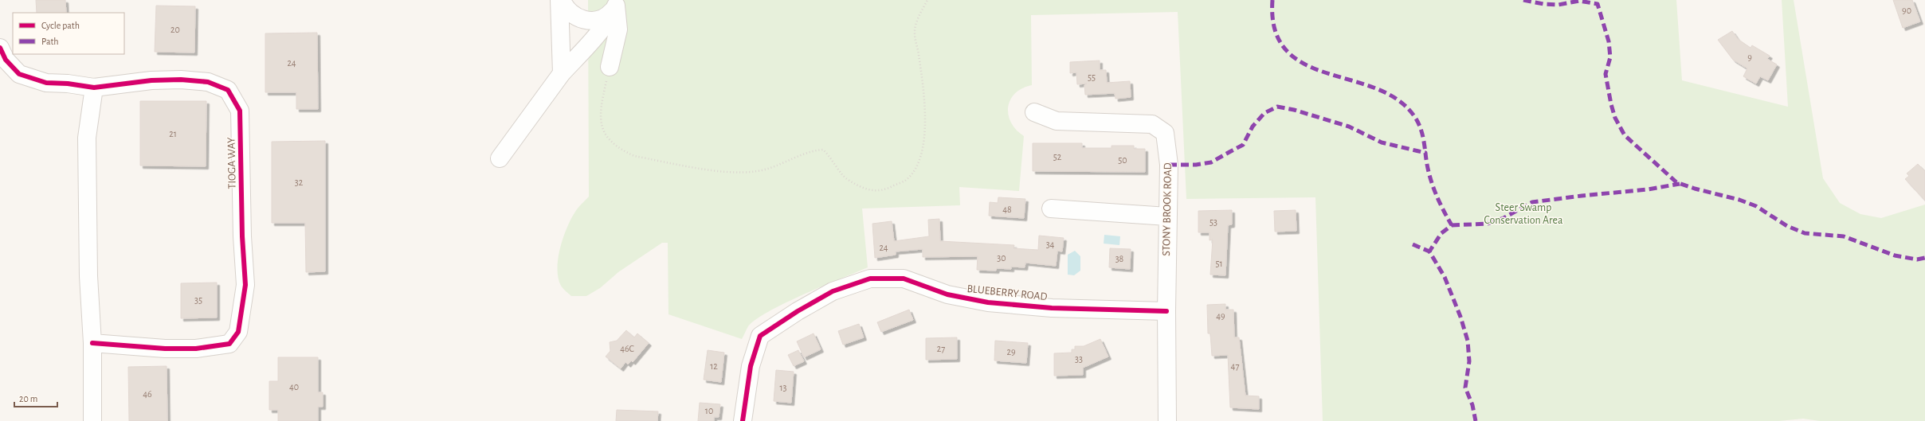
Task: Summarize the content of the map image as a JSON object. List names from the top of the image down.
{
  "streets": {
    "street": ["TIOGA WAY", "STONY BROOK ROAD", "BLUEBERRY ROAD"]
  },
  "crossings": [
    ["STONY BROOK ROAD", "BLUEBERRY ROAD"]
  ],
  "parks": ["Steer Swamp Conservation Area"],
  "house_numbers": [
    "90",
    "20",
    "9",
    "24",
    "55",
    "21",
    "52",
    "50",
    "32",
    "48",
    "53",
    "34",
    "24",
    "30",
    "38",
    "51",
    "35",
    "49",
    "46C",
    "27",
    "29",
    "33",
    "12",
    "47",
    "40",
    "13",
    "46",
    "10"
  ],
  "legend": ["Cycle path", "Path"],
  "scale_bar": "20 m"
}
